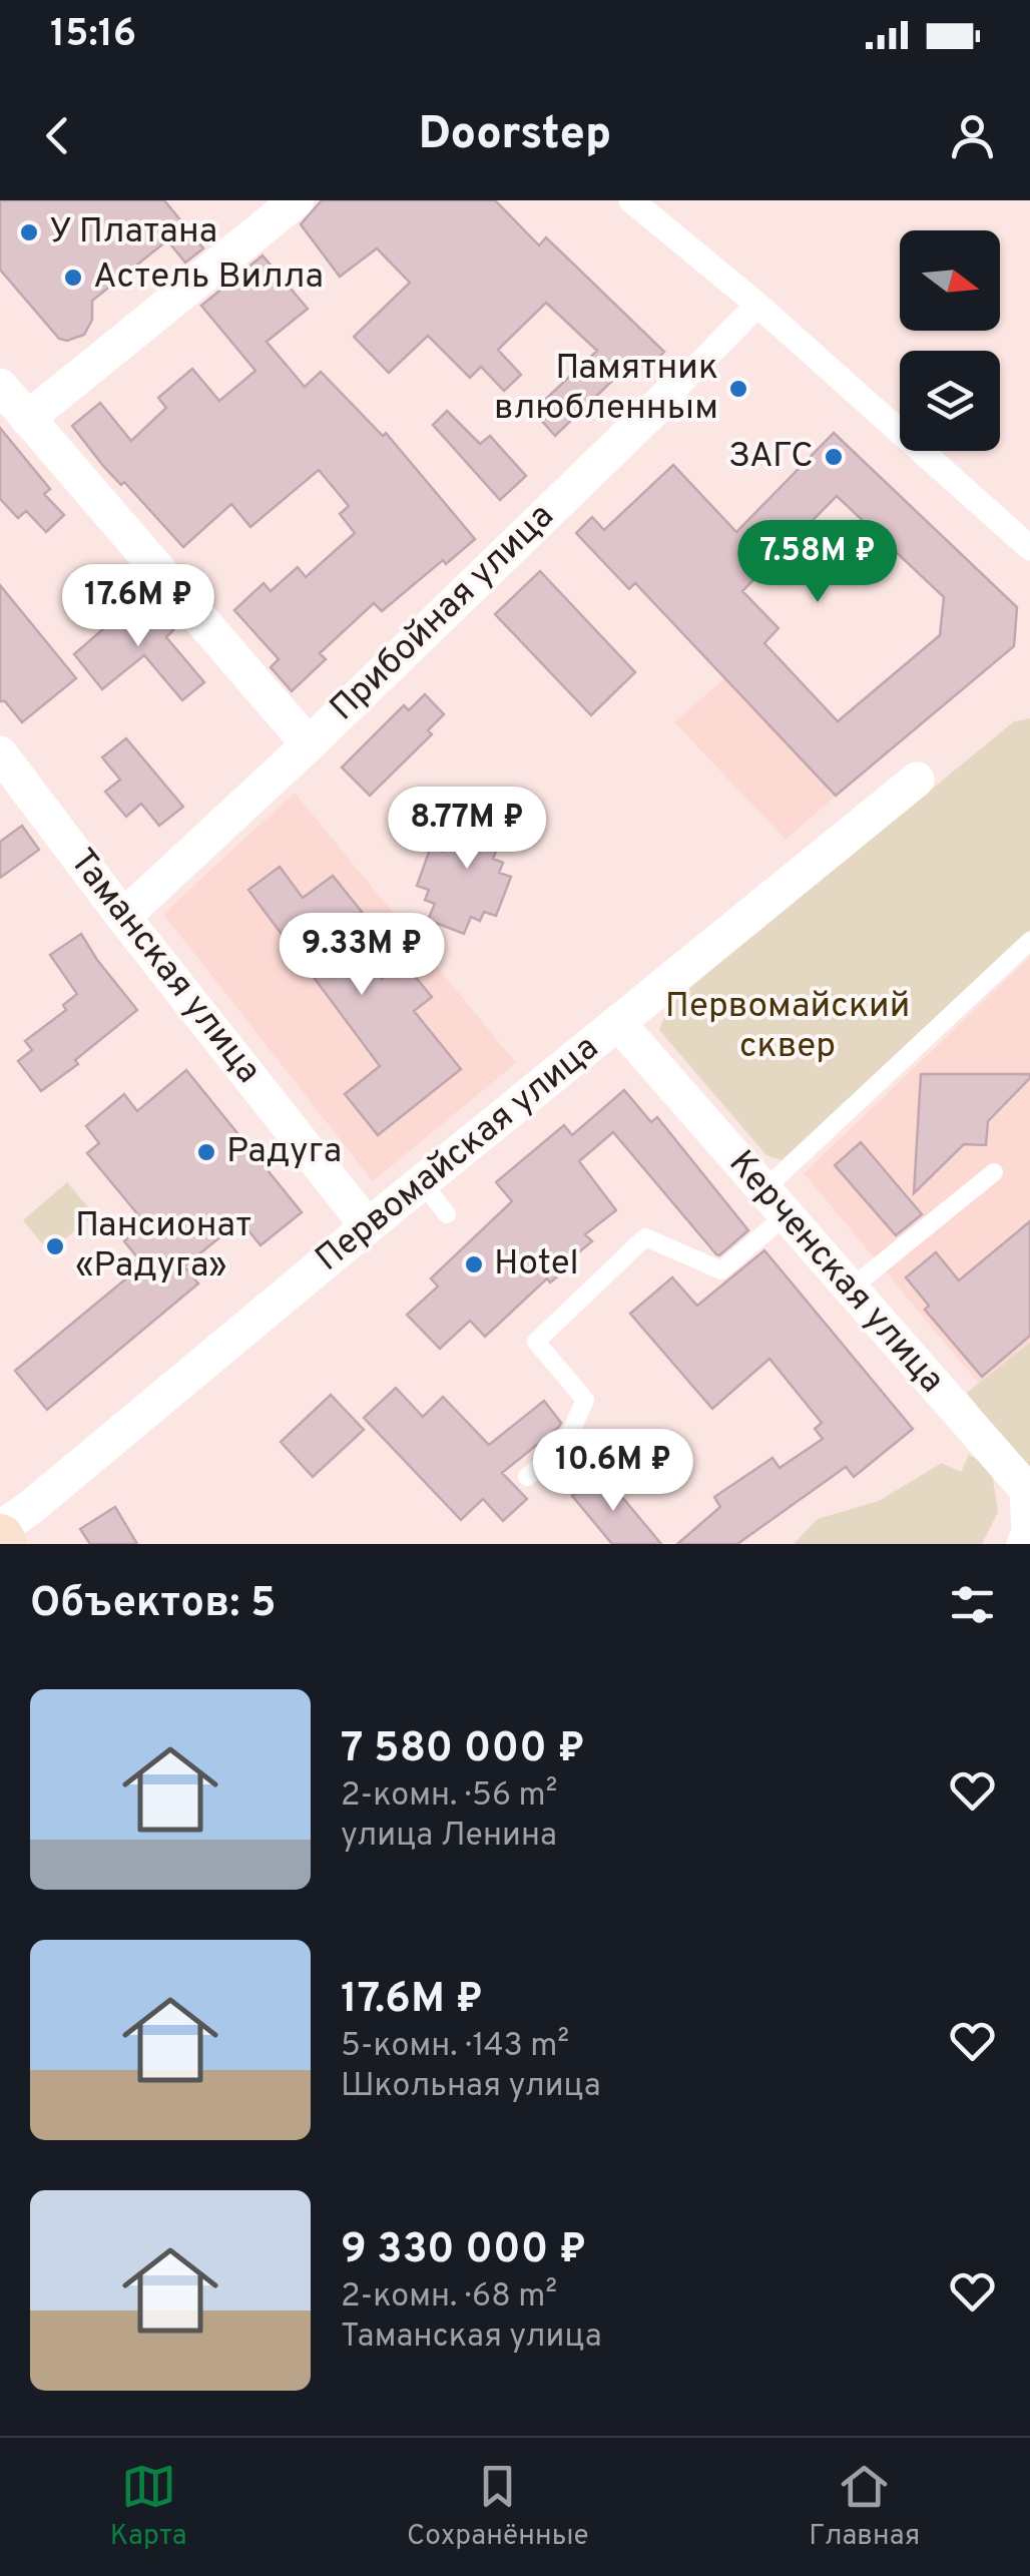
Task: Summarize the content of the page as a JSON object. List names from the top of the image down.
{
  "streets": {
    "street": [
      "Прибойная улица",
      "Таманская улица",
      "Первомайская улица",
      "Керченская улица"
    ]
  },
  "crossings": [
    ["Прибойная улица", "Таманская улица"],
    ["Таманская улица", "Первомайская улица"],
    ["Первомайская улица", "Керченская улица"]
  ],
  "parks": ["Первомайский сквер"],
  "places": [
    "У Платана",
    "Астель Вилла",
    "Памятник влюбленным",
    "ЗАГС",
    "Радуга",
    "Пансионат «Радуга»",
    "Hotel"
  ],
  "north": "right",
  "page": {
    "status": "15:16",
    "header": "Doorstep",
    "price": [
      "7.58M ₽",
      "17.6M ₽",
      "8.77M ₽",
      "9.33M ₽",
      "10.6M ₽"
    ],
    "heading": "Объектов: 5",
    "list": [
      {
        "name": "7 580 000 ₽",
        "note": "2-комн. · 56 m² · улица Ленина"
      },
      {
        "name": "17.6M ₽",
        "note": "5-комн. · 143 m² · Школьная улица"
      },
      {
        "name": "9 330 000 ₽",
        "note": "2-комн. · 68 m² · Таманская улица"
      }
    ],
    "tabs": ["Карта", "Сохранённые", "Главная"]
  }
}
